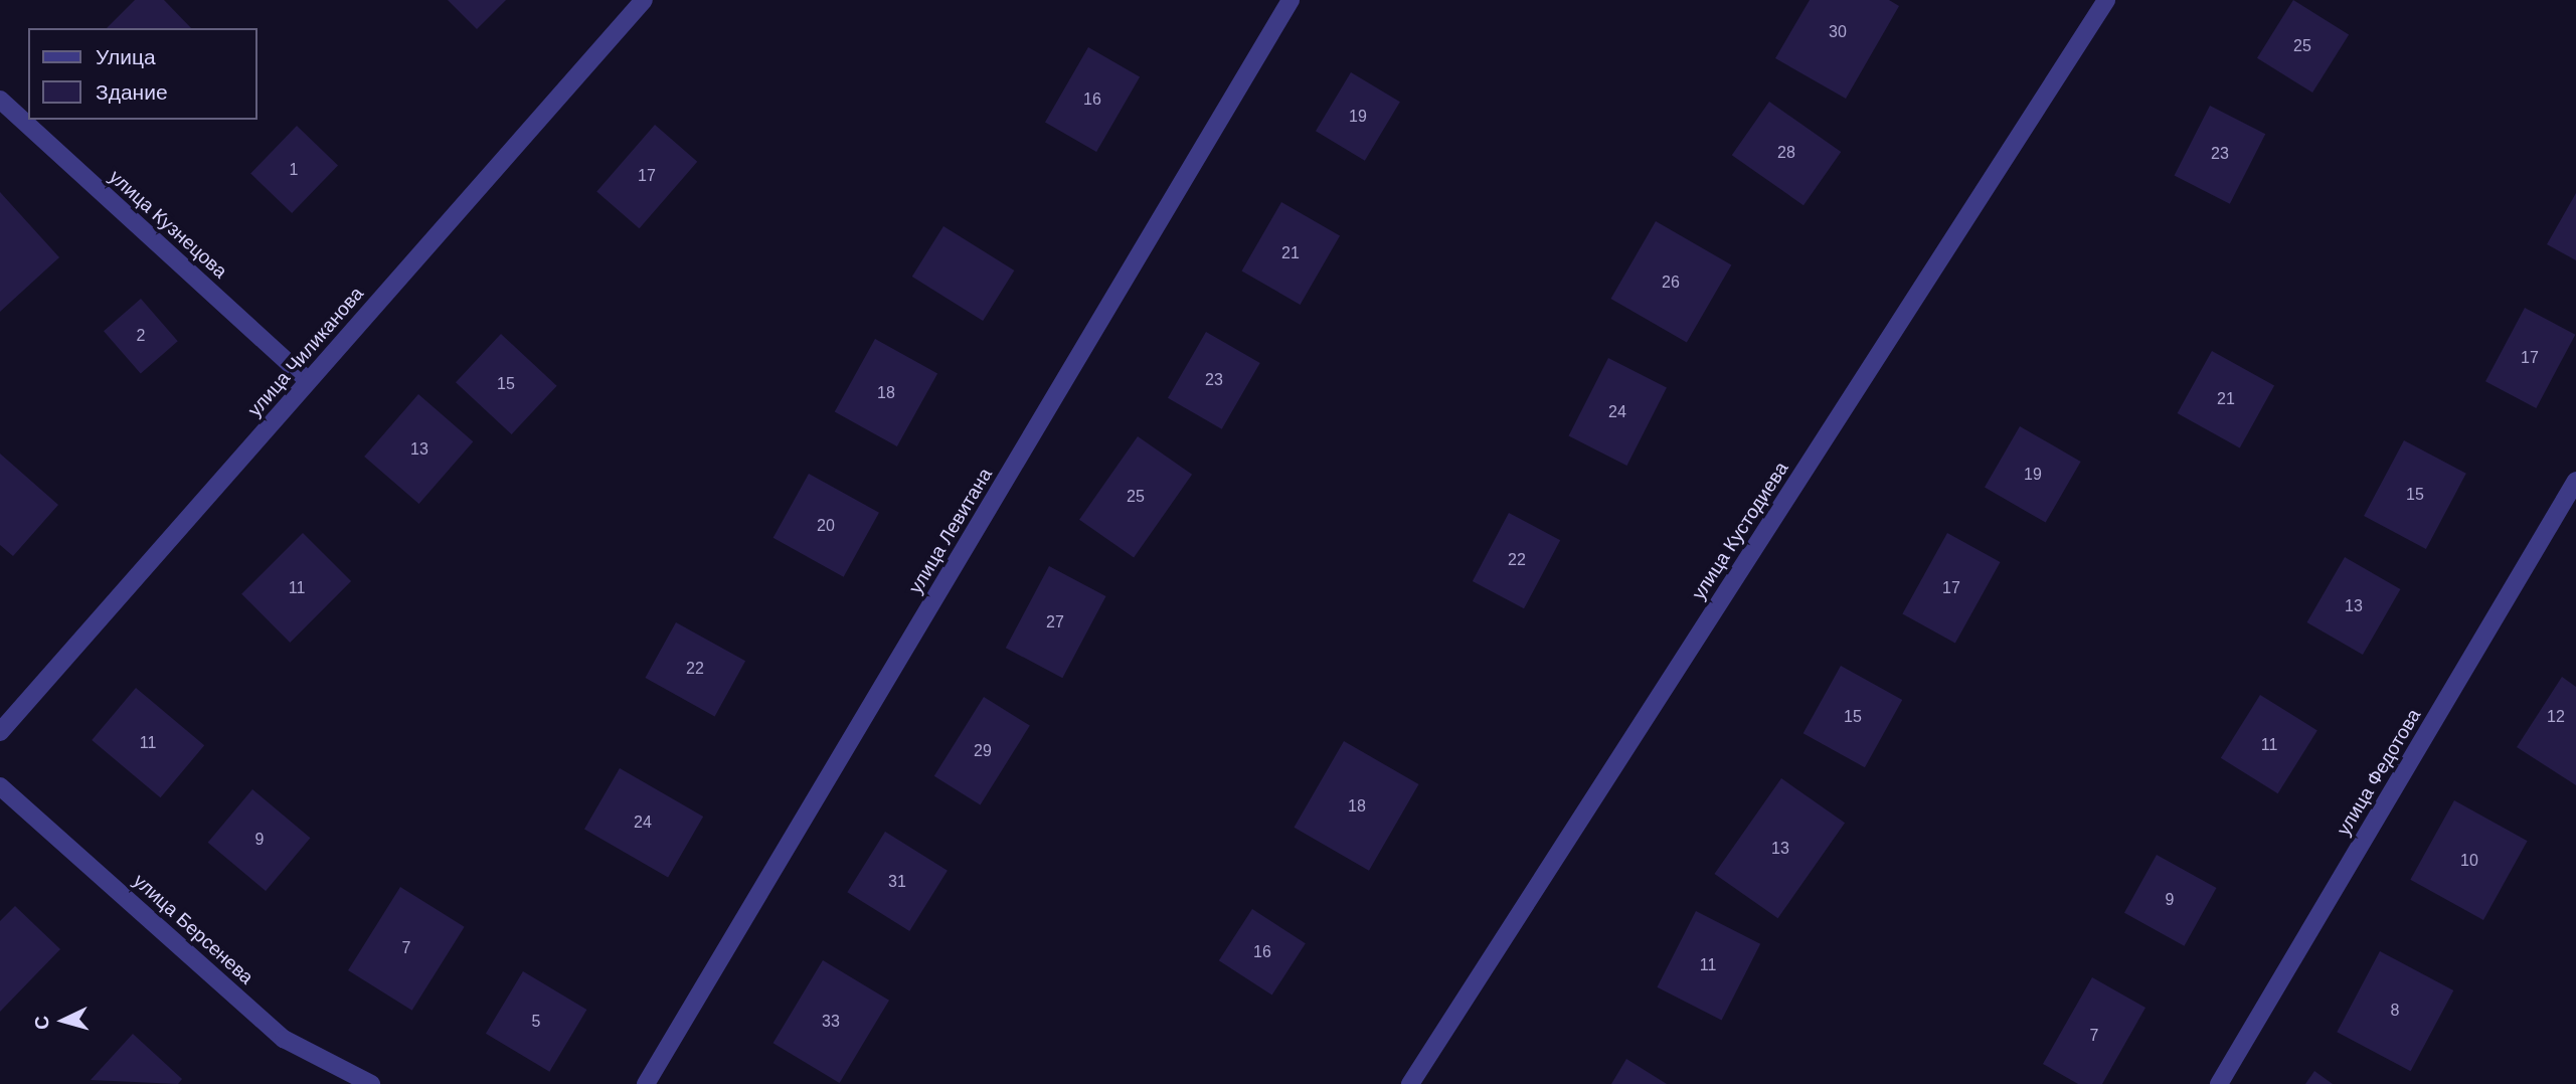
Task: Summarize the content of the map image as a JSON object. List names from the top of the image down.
{
  "streets": {
    "street": [
      "улица Кузнецова",
      "улица Чиликанова",
      "улица Левитана",
      "улица Кустодиева",
      "улица Федотова",
      "улица Берсенева"
    ]
  },
  "crossings": [
    ["улица Кузнецова", "улица Чиликанова"]
  ],
  "house_numbers": [
    "30",
    "25",
    "16",
    "19",
    "28",
    "23",
    "1",
    "17",
    "21",
    "26",
    "2",
    "17",
    "23",
    "15",
    "18",
    "21",
    "24",
    "13",
    "19",
    "15",
    "25",
    "20",
    "22",
    "11",
    "17",
    "13",
    "27",
    "22",
    "15",
    "12",
    "11",
    "11",
    "29",
    "18",
    "24",
    "9",
    "13",
    "10",
    "31",
    "9",
    "7",
    "16",
    "11",
    "8",
    "5",
    "33",
    "7"
  ],
  "legend": ["Улица", "Здание"],
  "north": "left"
}
